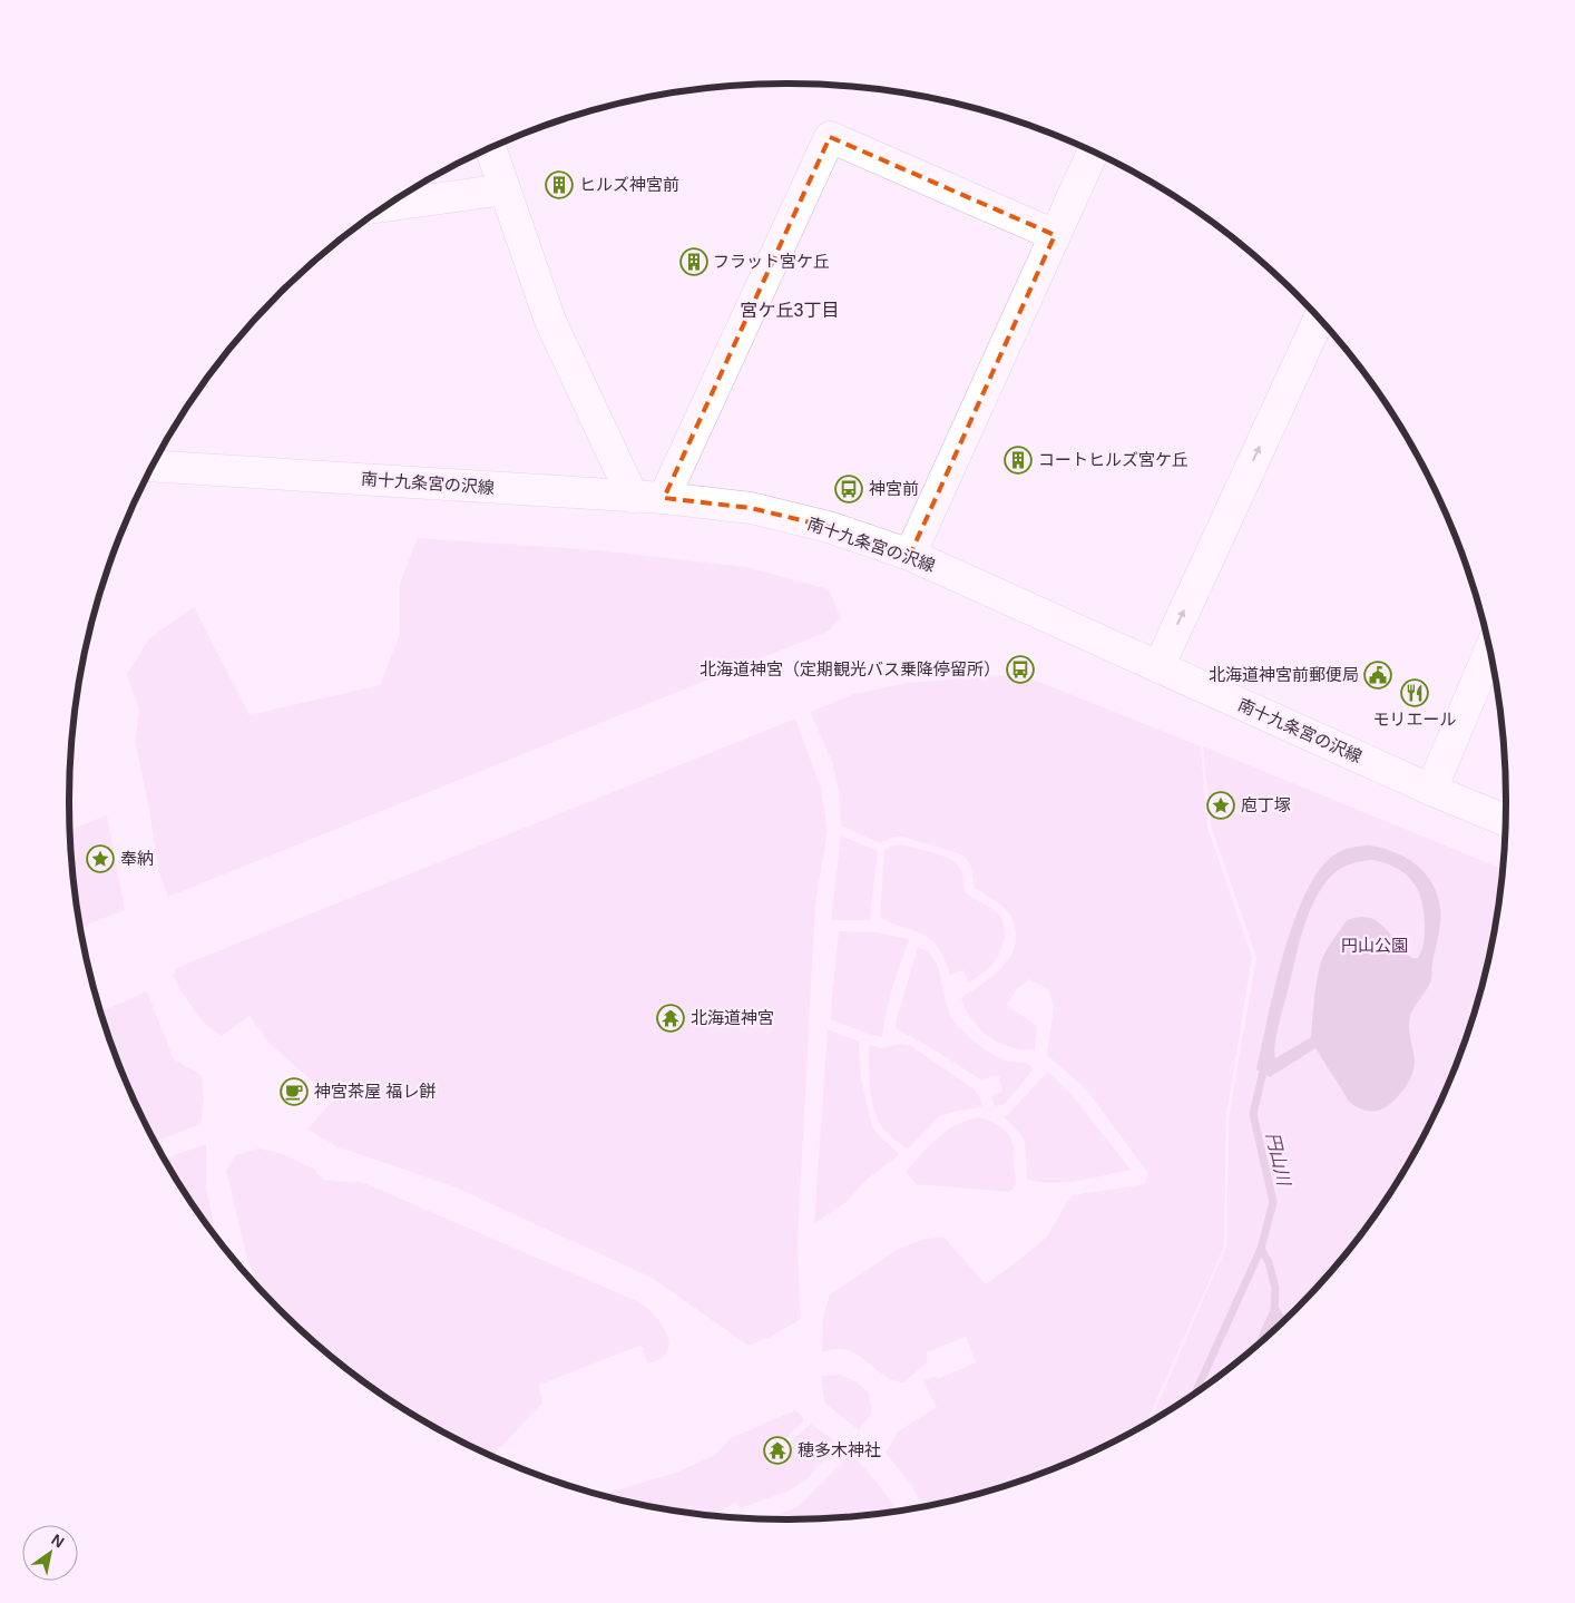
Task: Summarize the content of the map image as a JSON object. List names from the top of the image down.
{
  "streets": {
    "street": ["南十九条宮の沢線"]
  },
  "districts": ["宮ケ丘3丁目"],
  "water": ["円山川"],
  "parks": ["円山公園"],
  "places": {
    "building": ["ヒルズ神宮前", "フラット宮ケ丘", "コートヒルズ宮ケ丘"],
    "bus stop": ["神宮前", "北海道神宮（定期観光バス乗降停留所）"],
    "public building": ["北海道神宮前郵便局"],
    "restaurant": ["モリエール"],
    "place": ["庖丁塚", "奉納"],
    "temple": ["北海道神宮", "穂多木神社"],
    "cafe": ["神宮茶屋 福レ餅"]
  },
  "north": "top right"
}
